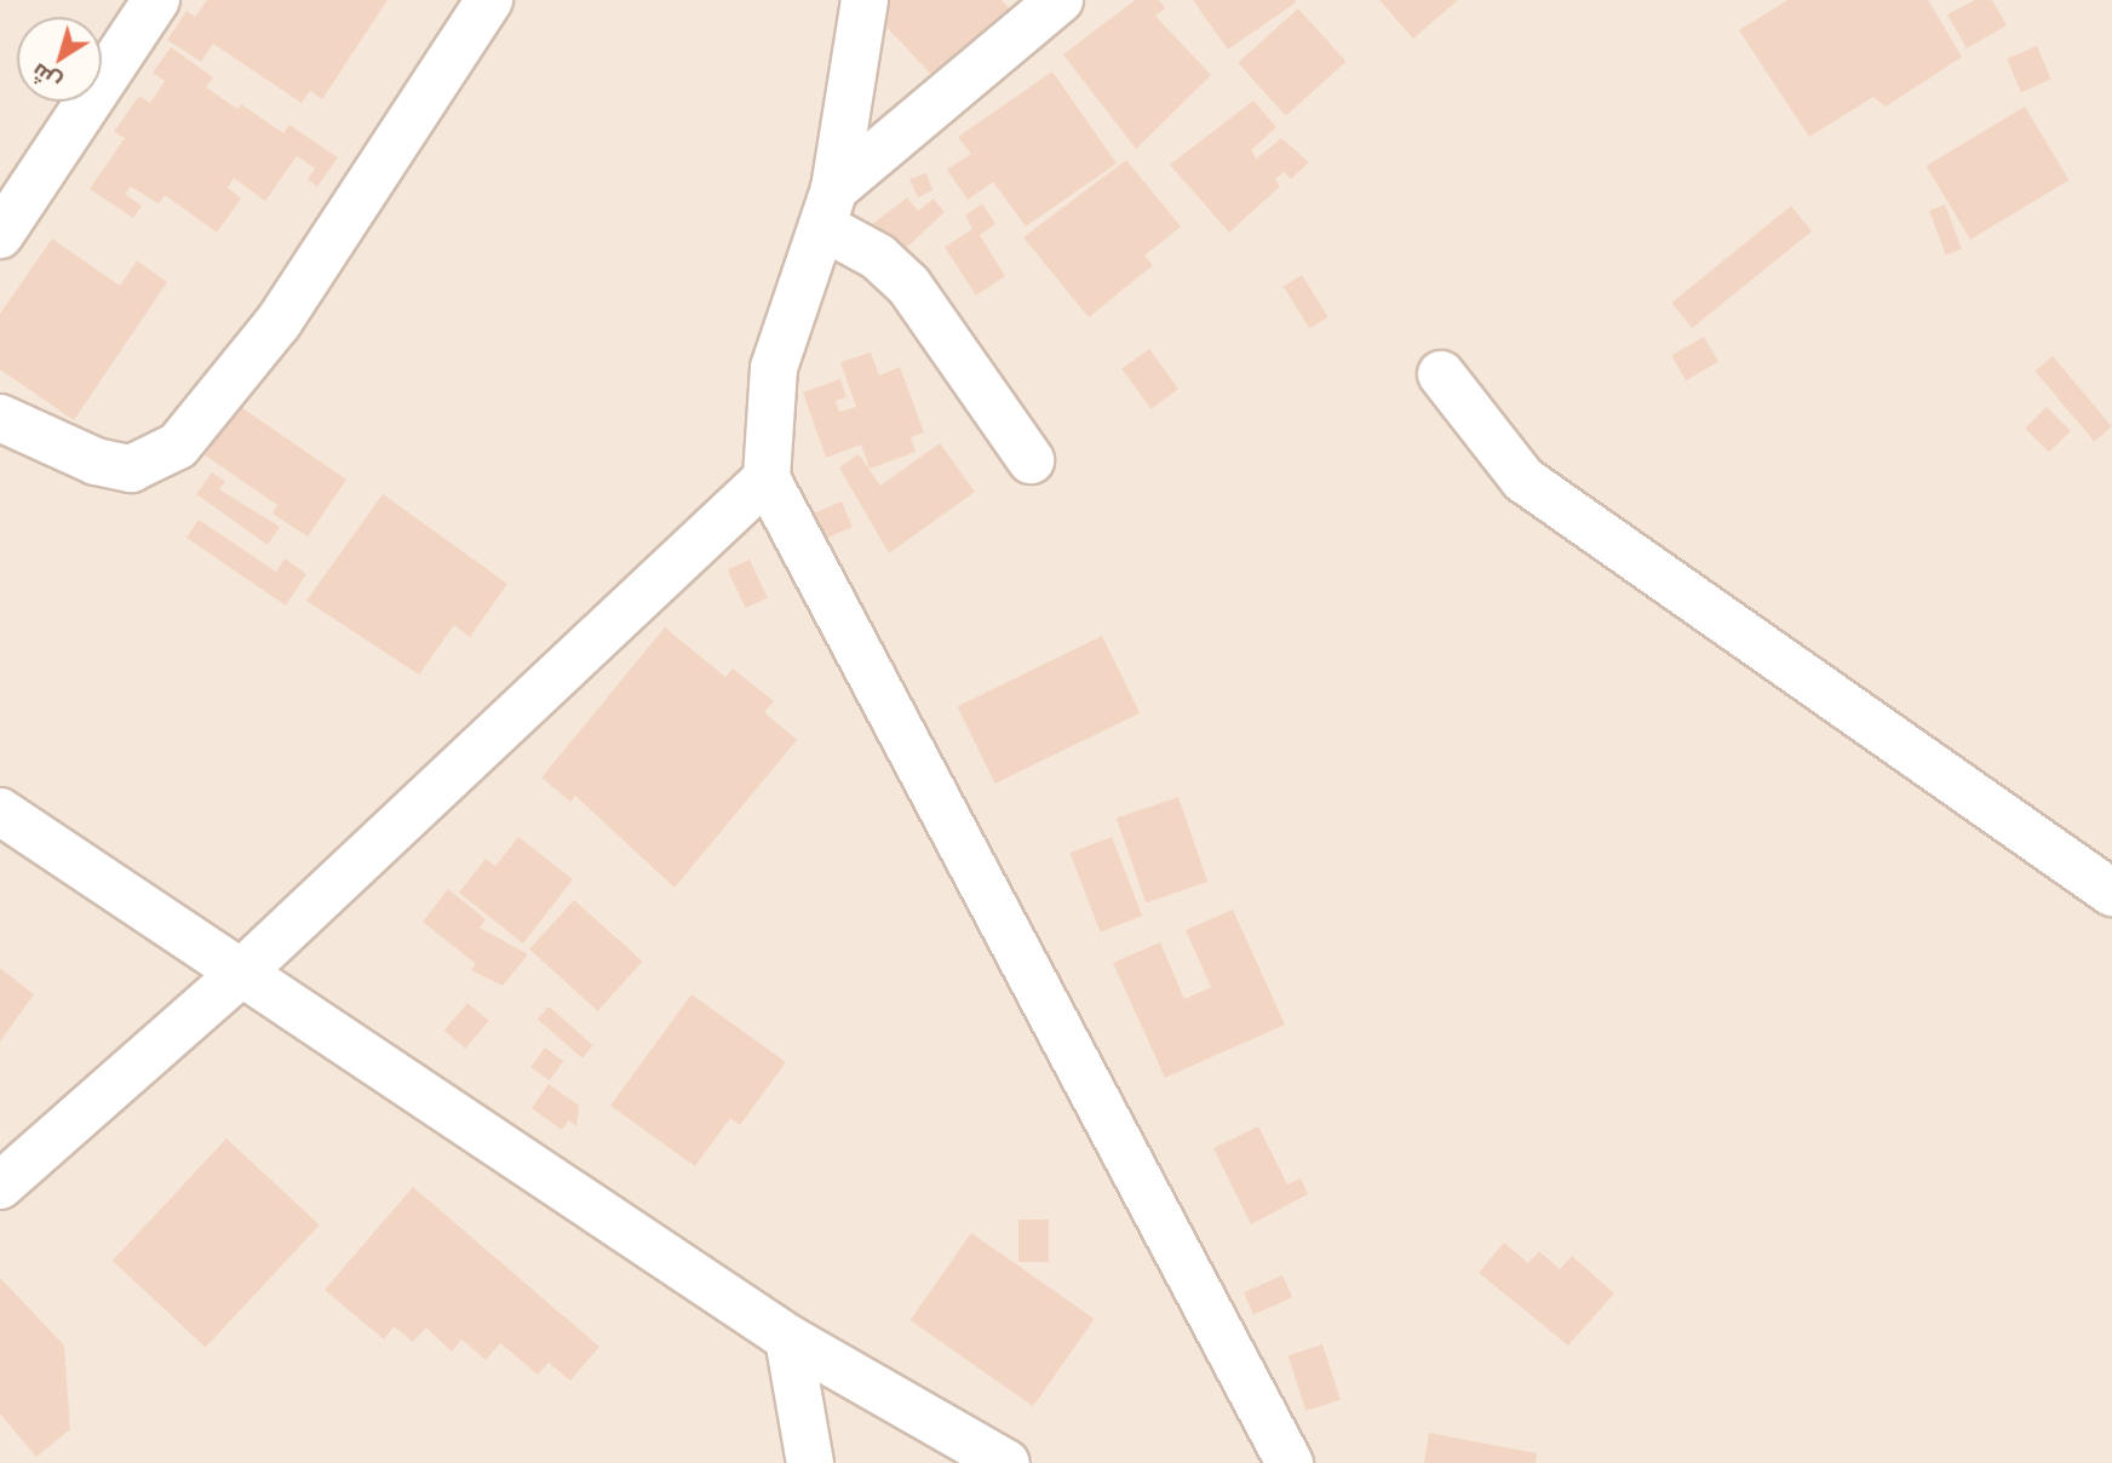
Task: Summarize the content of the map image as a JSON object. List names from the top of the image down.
{
  "north": "bottom left"
}
